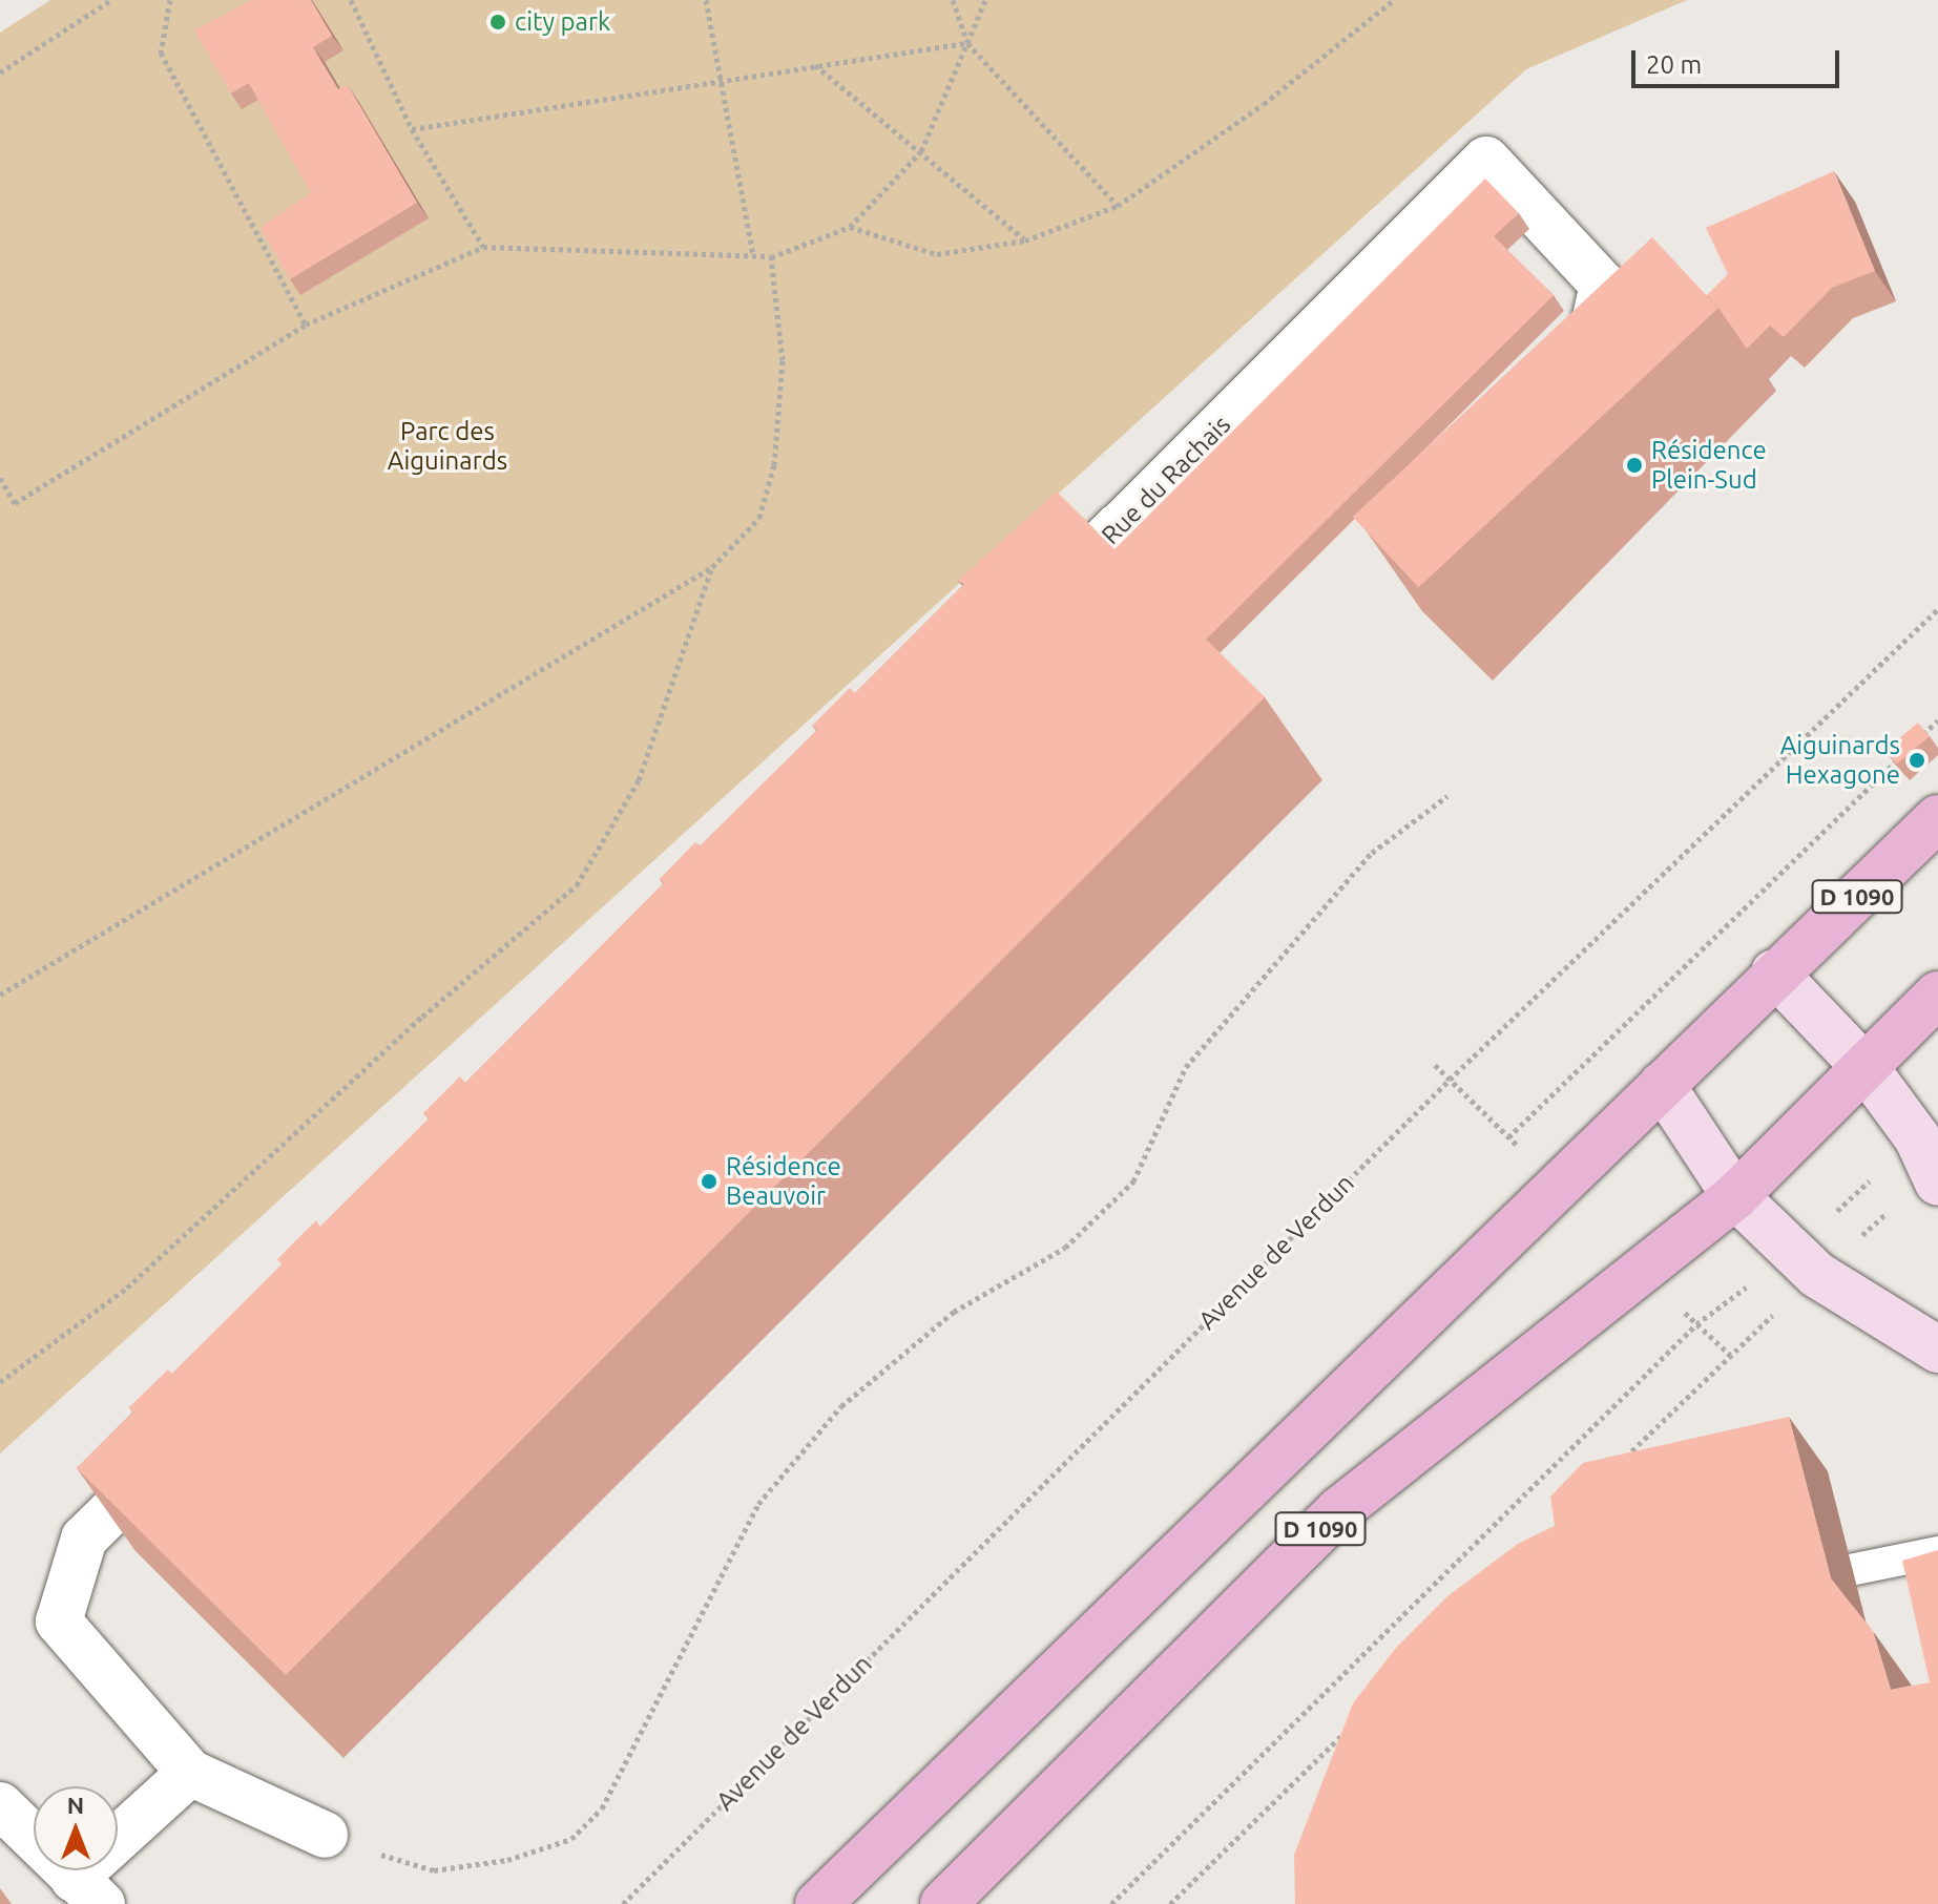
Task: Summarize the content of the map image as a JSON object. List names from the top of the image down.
{
  "streets": {
    "main road": ["D 1090"],
    "street": ["Rue du Rachais"],
    "path": ["Avenue de Verdun"]
  },
  "parks": ["Parc des Aiguinards"],
  "places": [
    "city park",
    "Résidence Plein-Sud",
    "Aiguinards Hexagone",
    "Résidence Beauvoir"
  ],
  "scale_bar": "20 m",
  "north": "top"
}
